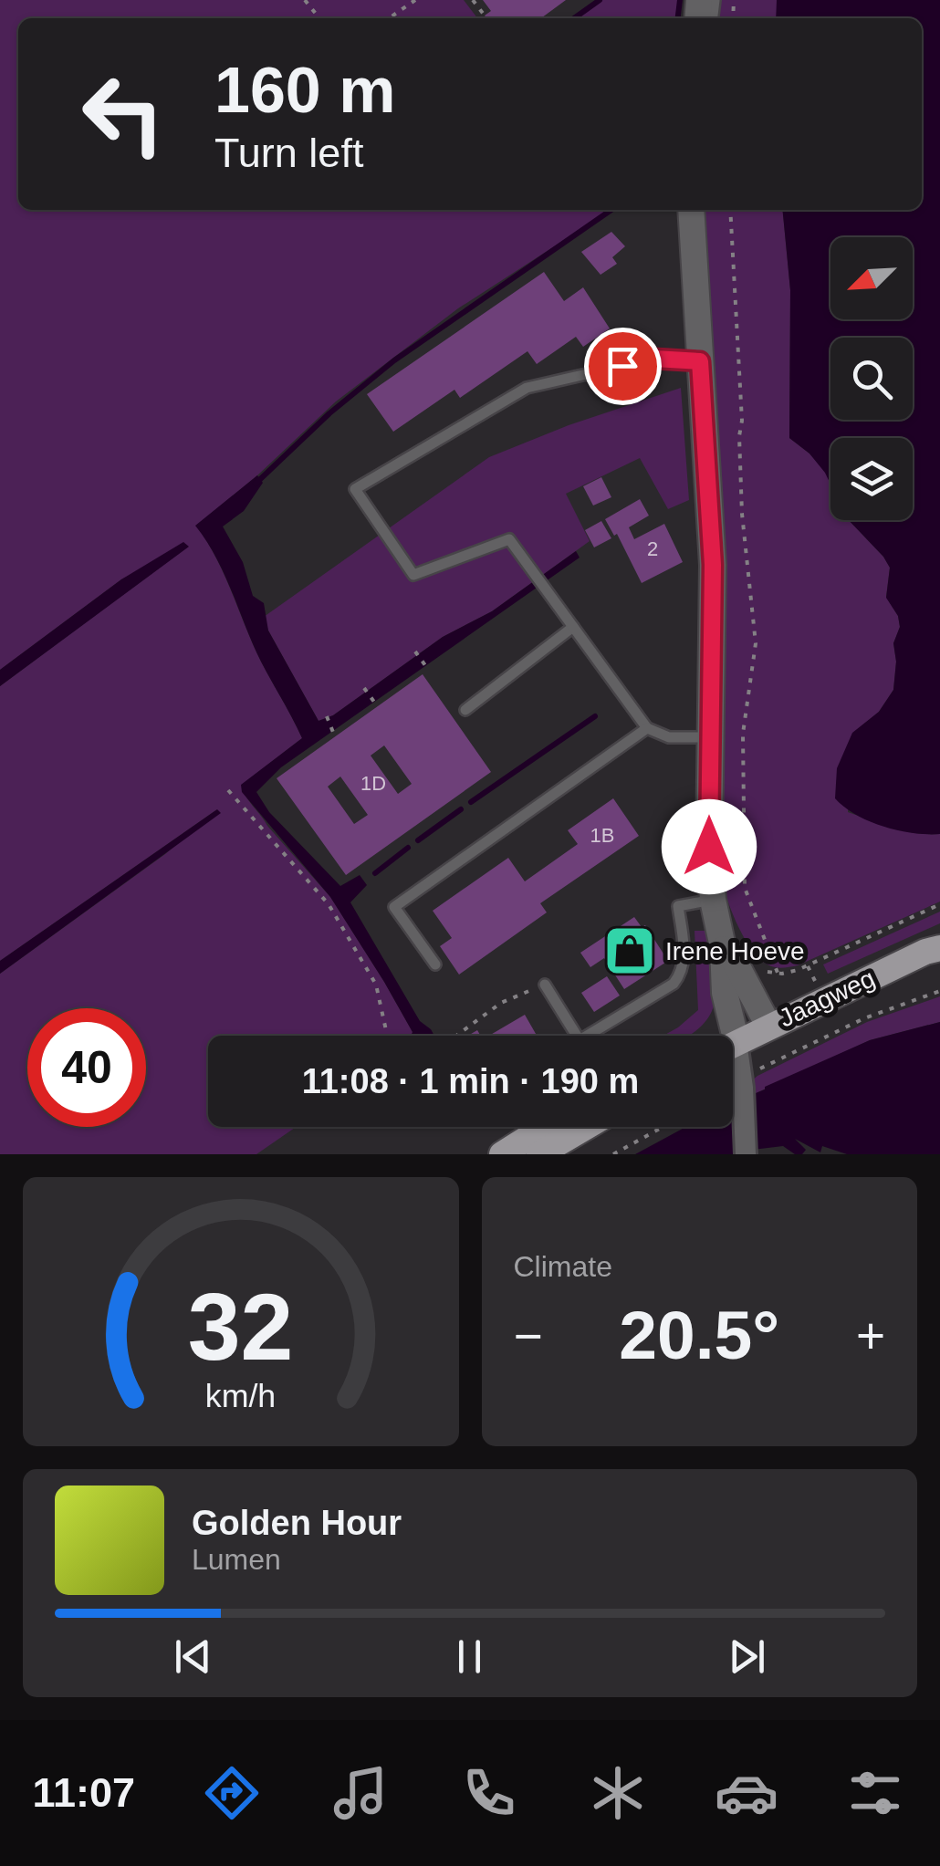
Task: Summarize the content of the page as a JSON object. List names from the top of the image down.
{
  "streets": {
    "main road": ["Jaagweg"]
  },
  "places": {
    "shop": ["Irene Hoeve"]
  },
  "house_numbers": ["2", "1D", "1B"],
  "north": "bottom left",
  "page": {
    "turn": ["160 m", "Turn left"],
    "limit": "40",
    "trip": "11:08 · 1 min · 190 m",
    "tile": "Climate",
    "heat": ["−", "20.5°", "+"],
    "song": ["Golden Hour", "Lumen"],
    "tabs": "11:07",
    "gauge": ["32", "km/h"]
  }
}
